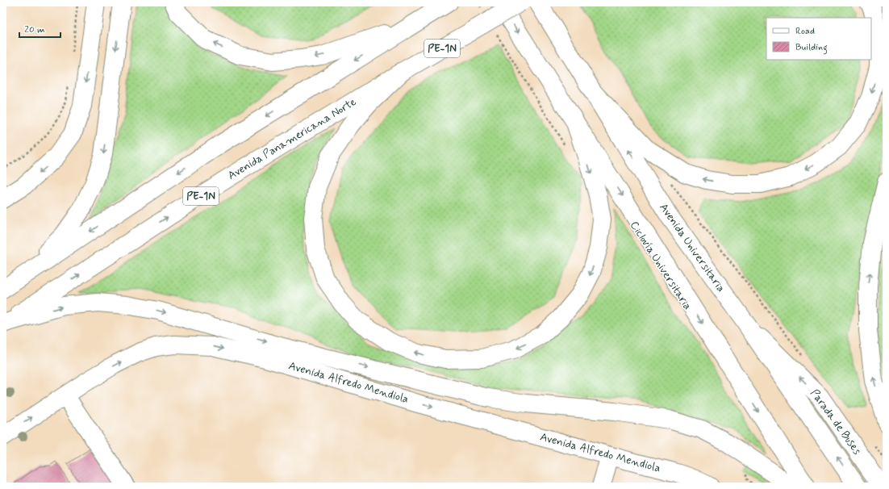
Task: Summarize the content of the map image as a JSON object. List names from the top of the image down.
{
  "streets": {
    "main road": [
      "PE-1N",
      "Avenida Panamericana Norte",
      "Avenida Universitaria",
      "Avenida Alfredo Mendiola",
      "Parada de Buses"
    ]
  },
  "crossings": [
    ["Avenida Universitaria", "Parada de Buses"]
  ],
  "legend": ["Road", "Building"],
  "scale_bar": "20 m"
}
